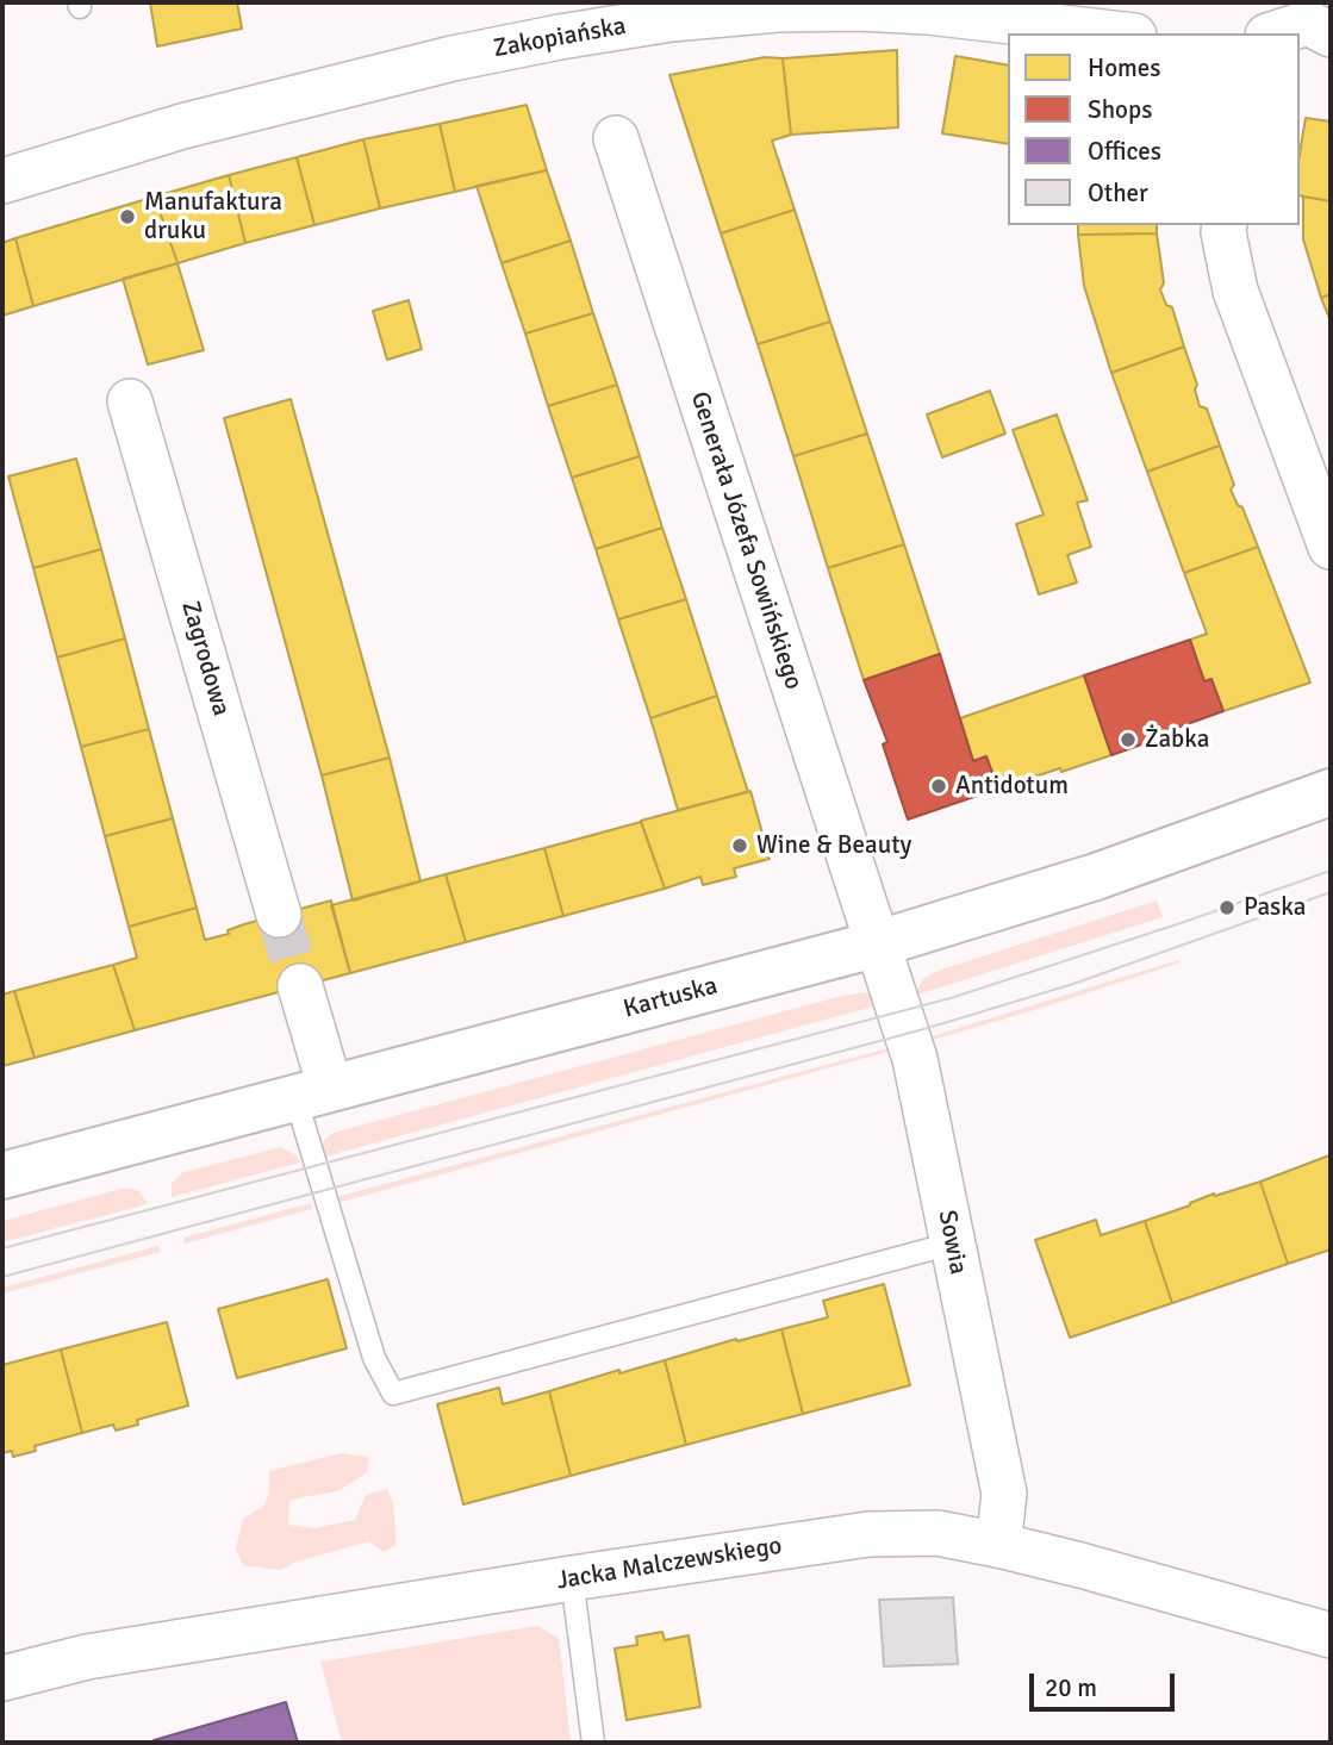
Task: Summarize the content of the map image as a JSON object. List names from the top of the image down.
{
  "streets": {
    "main road": ["Kartuska"],
    "street": [
      "Zakopiańska",
      "Generała Józefa Sowińskiego",
      "Zagrodowa",
      "Sowia",
      "Jacka Malczewskiego"
    ]
  },
  "crossings": [
    ["Generała Józefa Sowińskiego", "Kartuska"],
    ["Generała Józefa Sowińskiego", "Sowia"],
    ["Kartuska", "Sowia"],
    ["Sowia", "Jacka Malczewskiego"]
  ],
  "places": [
    "Manufaktura druku",
    "Żabka",
    "Antidotum",
    "Wine & Beauty",
    "Paska"
  ],
  "legend": [
    "Homes",
    "Shops",
    "Offices",
    "Other"
  ],
  "scale_bar": "20 m"
}
